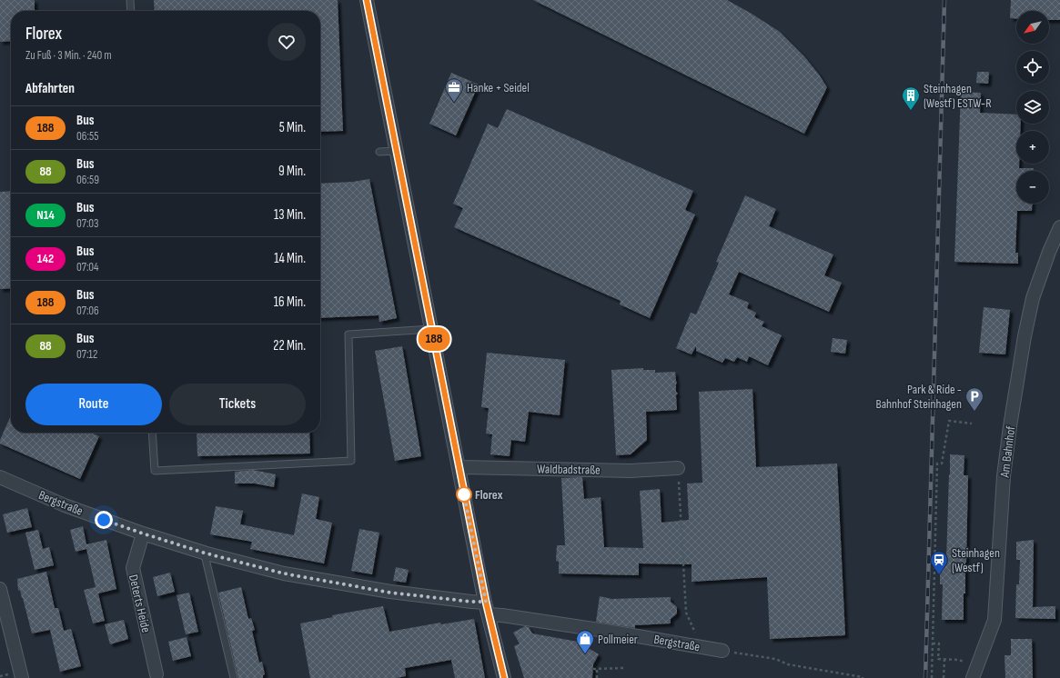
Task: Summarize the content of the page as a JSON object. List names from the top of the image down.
{
  "streets": {
    "street": [
      "Am Bahnhof",
      "Waldbadstraße",
      "Bergstraße",
      "Deterts Heide"
    ]
  },
  "crossings": [
    ["Bergstraße", "Deterts Heide"]
  ],
  "places": {
    "office": ["Hanke + Seidel"],
    "building": ["Steinhagen (Westf) ESTW-R"],
    "parking": ["Park & Ride - Bahnhof Steinhagen"],
    "other": ["Florex"],
    "station": ["Steinhagen (Westf)"],
    "shop": ["Pollmeier"]
  },
  "lines": ["bus line 188"],
  "north": "bottom left",
  "page": {
    "on_map": "188",
    "map_buttons": ["+", "−"],
    "heading": [
      ["Florex", "Zu Fuß · 3 Min. · 240 m"],
      "Abfahrten"
    ],
    "list": [
      {
        "mark": "188",
        "name": "Bus",
        "note": "06:55",
        "value": "5 Min."
      },
      {
        "mark": "88",
        "name": "Bus",
        "note": "06:59",
        "value": "9 Min."
      },
      {
        "mark": "N14",
        "name": "Bus",
        "note": "07:03",
        "value": "13 Min."
      },
      {
        "mark": "142",
        "name": "Bus",
        "note": "07:04",
        "value": "14 Min."
      },
      {
        "mark": "188",
        "name": "Bus",
        "note": "07:06",
        "value": "16 Min."
      },
      {
        "mark": "88",
        "name": "Bus",
        "note": "07:12",
        "value": "22 Min."
      }
    ],
    "buttons": ["Route", "Tickets"]
  }
}
